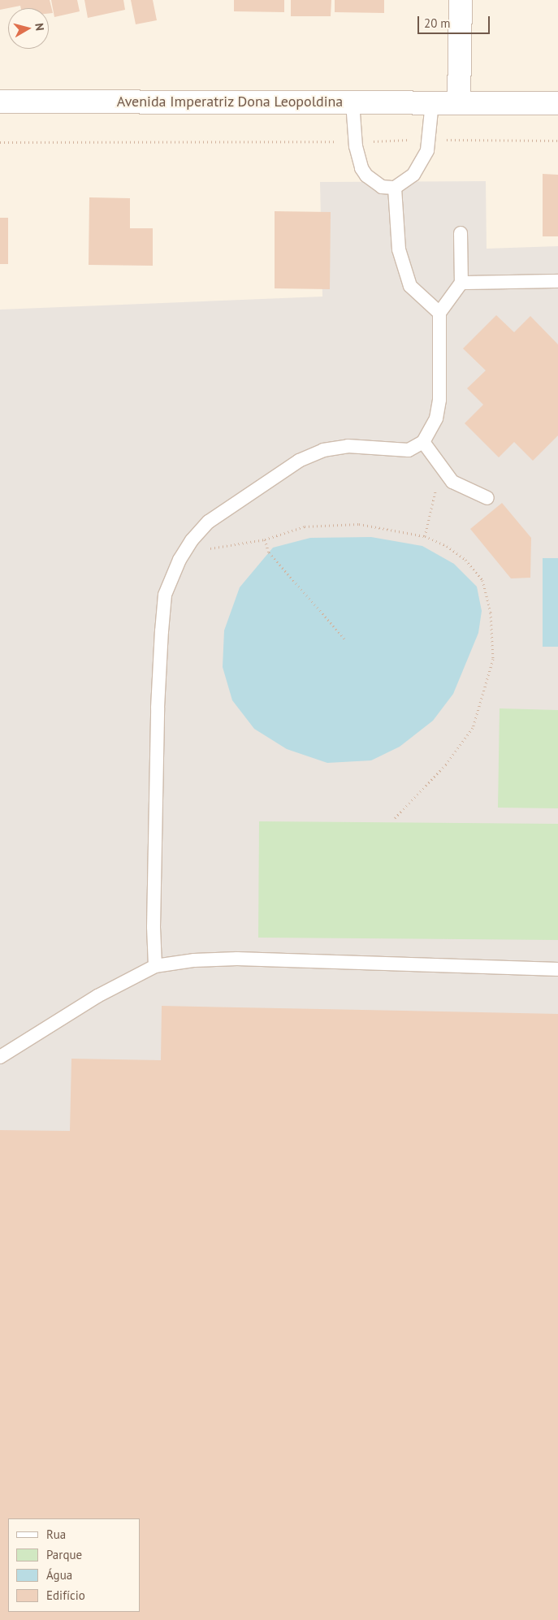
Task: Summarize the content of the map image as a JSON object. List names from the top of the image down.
{
  "streets": {
    "main road": ["Avenida Imperatriz Dona Leopoldina"]
  },
  "legend": [
    "Rua",
    "Parque",
    "Água",
    "Edifício"
  ],
  "scale_bar": "20 m",
  "north": "right"
}
